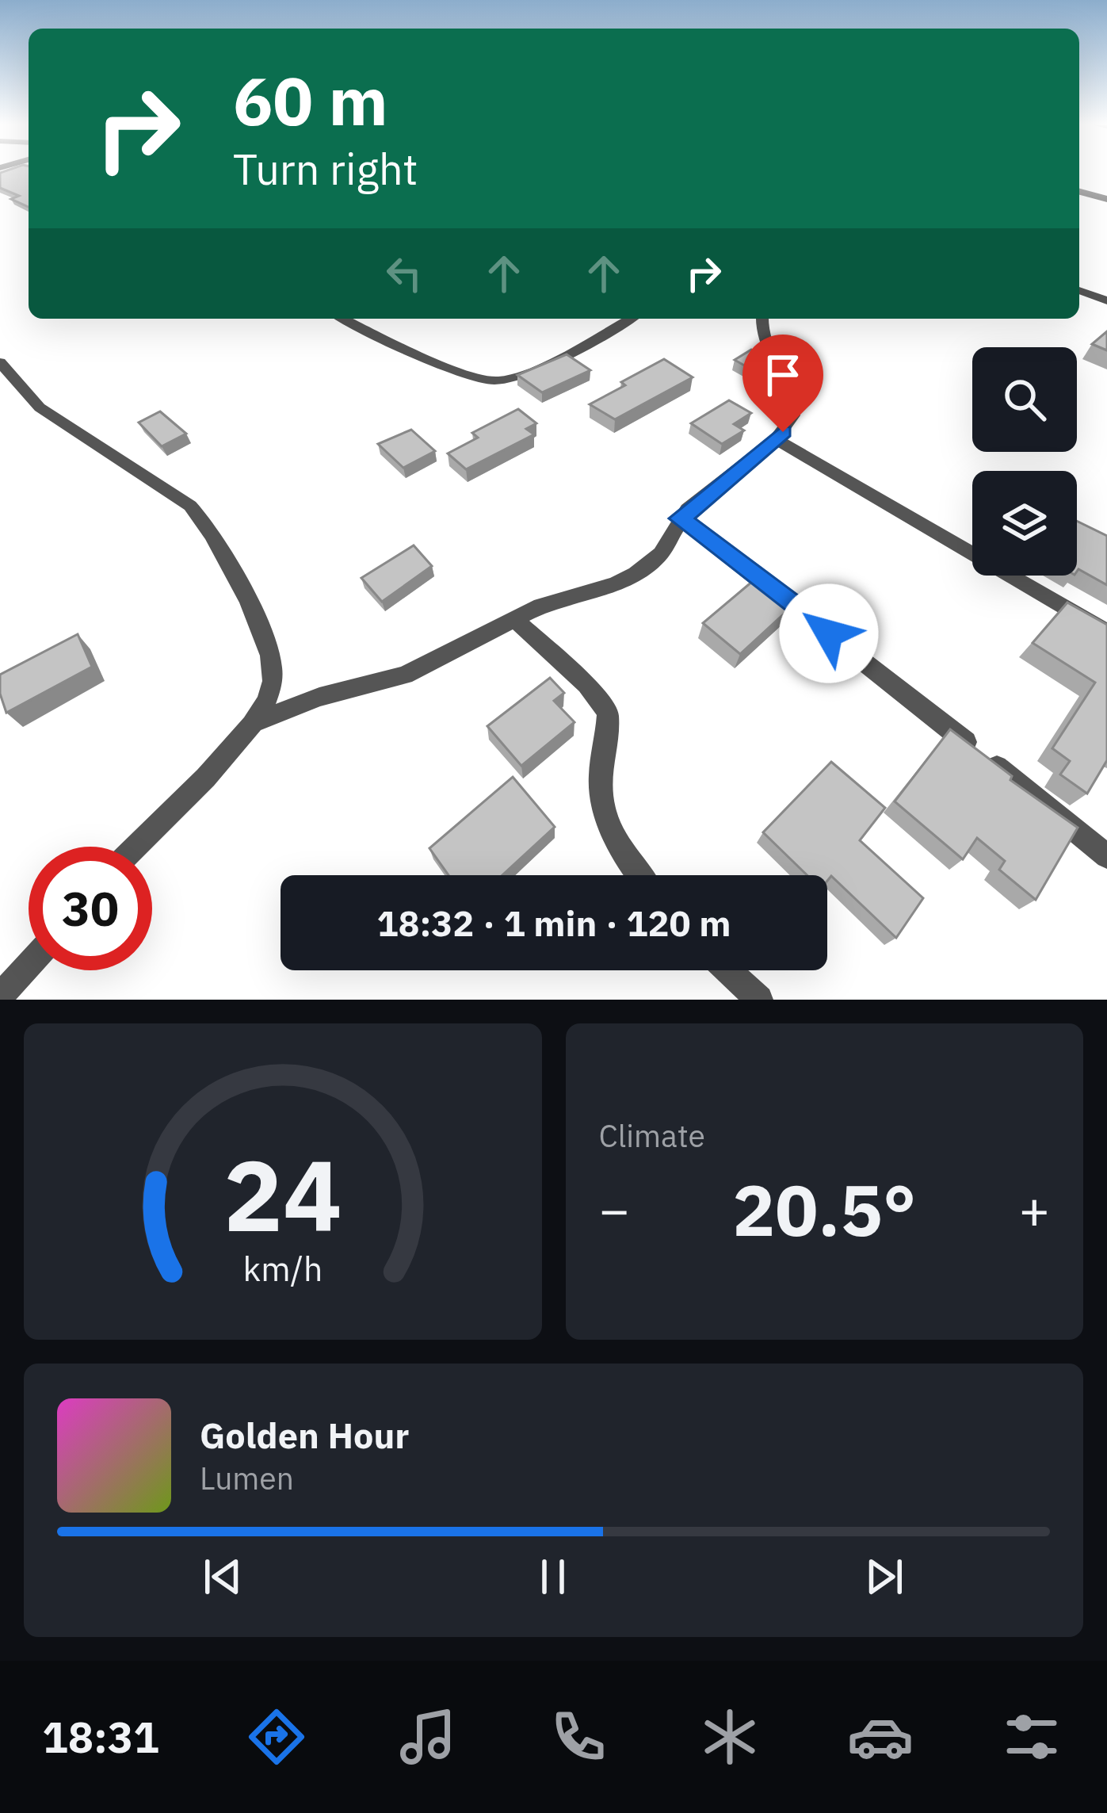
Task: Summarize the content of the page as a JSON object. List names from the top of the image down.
{
  "page": {
    "turn": ["60 m", "Turn right"],
    "limit": "30",
    "trip": "18:32 · 1 min · 120 m",
    "tile": "Climate",
    "heat": ["−", "20.5°", "+"],
    "song": ["Golden Hour", "Lumen"],
    "tabs": "18:31",
    "gauge": ["24", "km/h"]
  }
}
